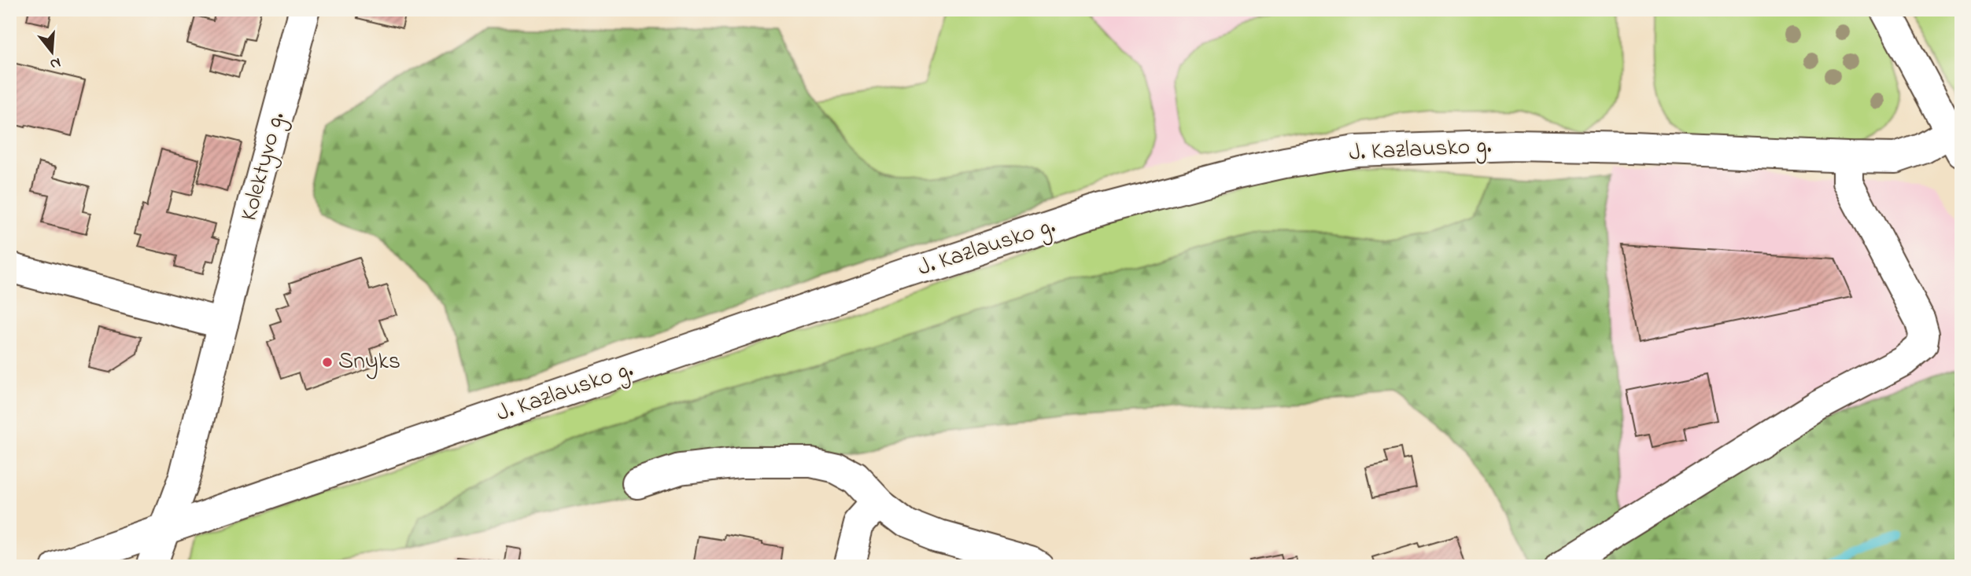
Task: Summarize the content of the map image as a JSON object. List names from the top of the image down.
{
  "streets": {
    "main road": ["J. Kazlausko g.", "Kolektyvo g."]
  },
  "crossings": [
    ["J. Kazlausko g.", "Kolektyvo g."]
  ],
  "places": ["Snyks"],
  "north": "bottom"
}
